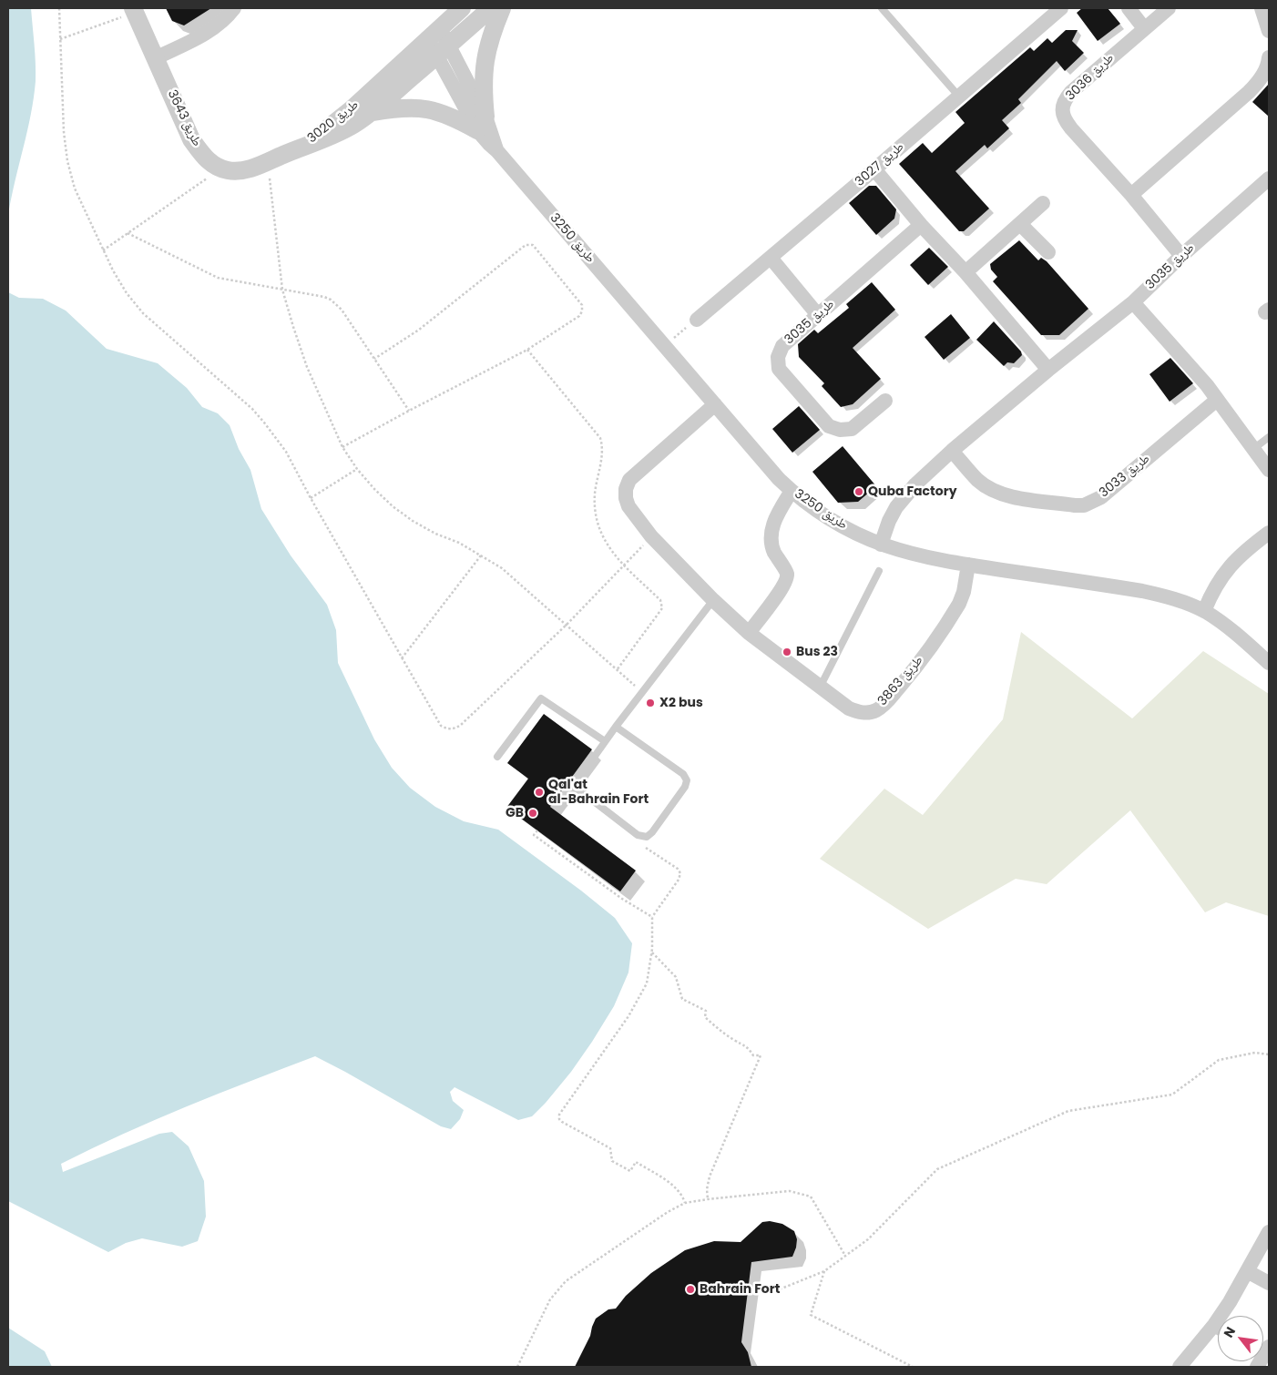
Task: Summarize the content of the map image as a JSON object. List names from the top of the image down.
{
  "streets": {
    "street": [
      "طريق 3036",
      "طريق 3643",
      "طريق 3020",
      "طريق 3027",
      "طريق 3250",
      "طريق 3035",
      "طريق 3033",
      "طريق 3863"
    ]
  },
  "crossings": [
    ["طريق 3036", "طريق 3035"],
    ["طريق 3020", "طريق 3250"],
    ["طريق 3250", "طريق 3035"],
    ["طريق 3250", "طريق 3863"],
    ["طريق 3035", "طريق 3033"]
  ],
  "places": [
    "Quba Factory",
    "Bus 23",
    "X2 bus",
    "Qal'at al-Bahrain Fort",
    "GB",
    "Bahrain Fort"
  ],
  "north": "top left"
}
